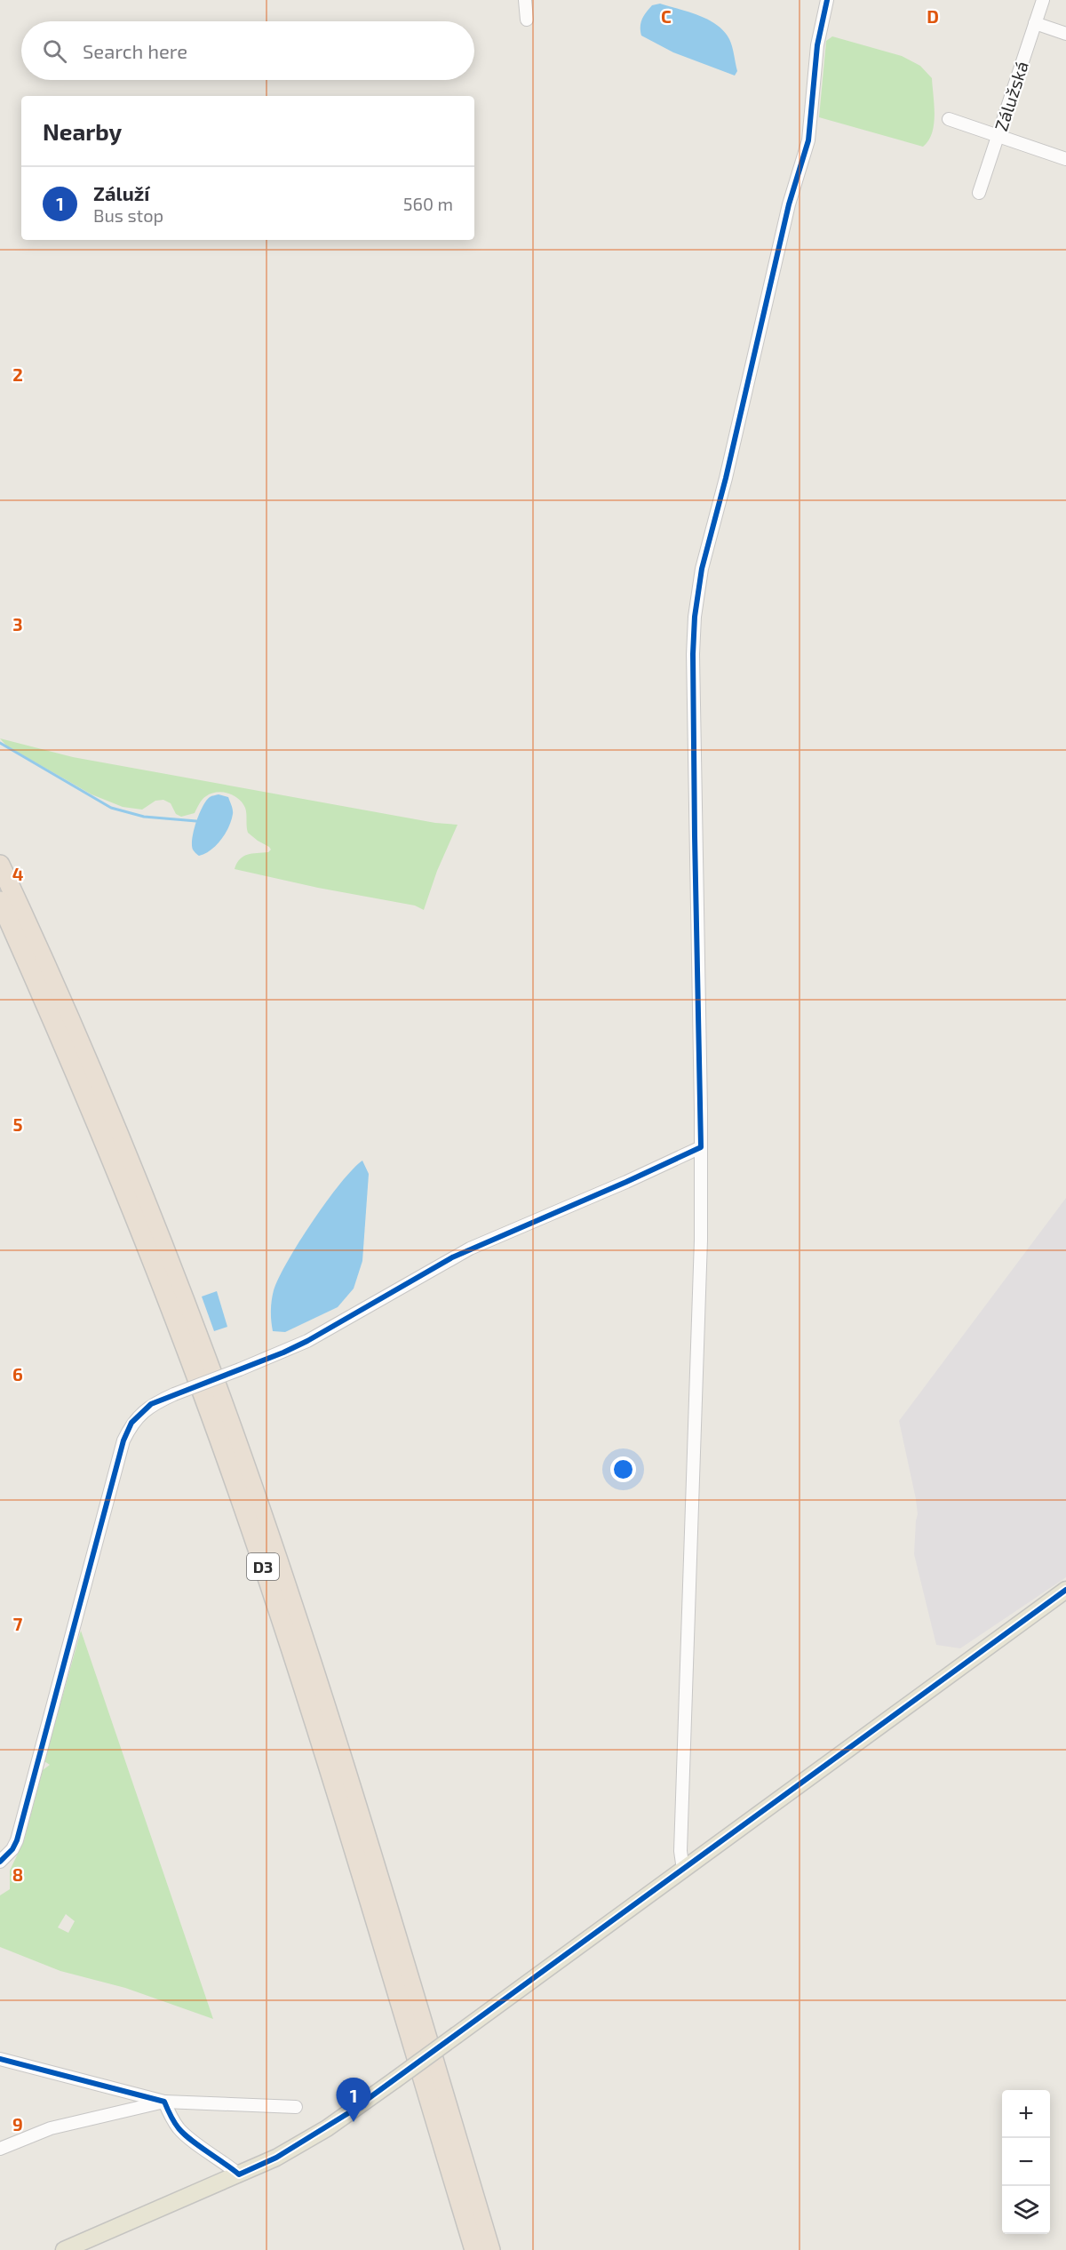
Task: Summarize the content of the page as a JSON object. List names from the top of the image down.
{
  "streets": {
    "highway": ["D3"],
    "street": ["Zálužská"]
  },
  "page": {
    "search": "Search here",
    "heading": "Nearby",
    "list": [
      {
        "mark": "1",
        "name": "Záluží",
        "note": "Bus stop",
        "value": "560 m"
      }
    ],
    "pins": "1",
    "map_buttons": ["+", "−"]
  },
  "grid": {
    "columns": ["C", "D"],
    "rows": [
      "2",
      "3",
      "4",
      "5",
      "6",
      "7",
      "8",
      "9"
    ]
  }
}
